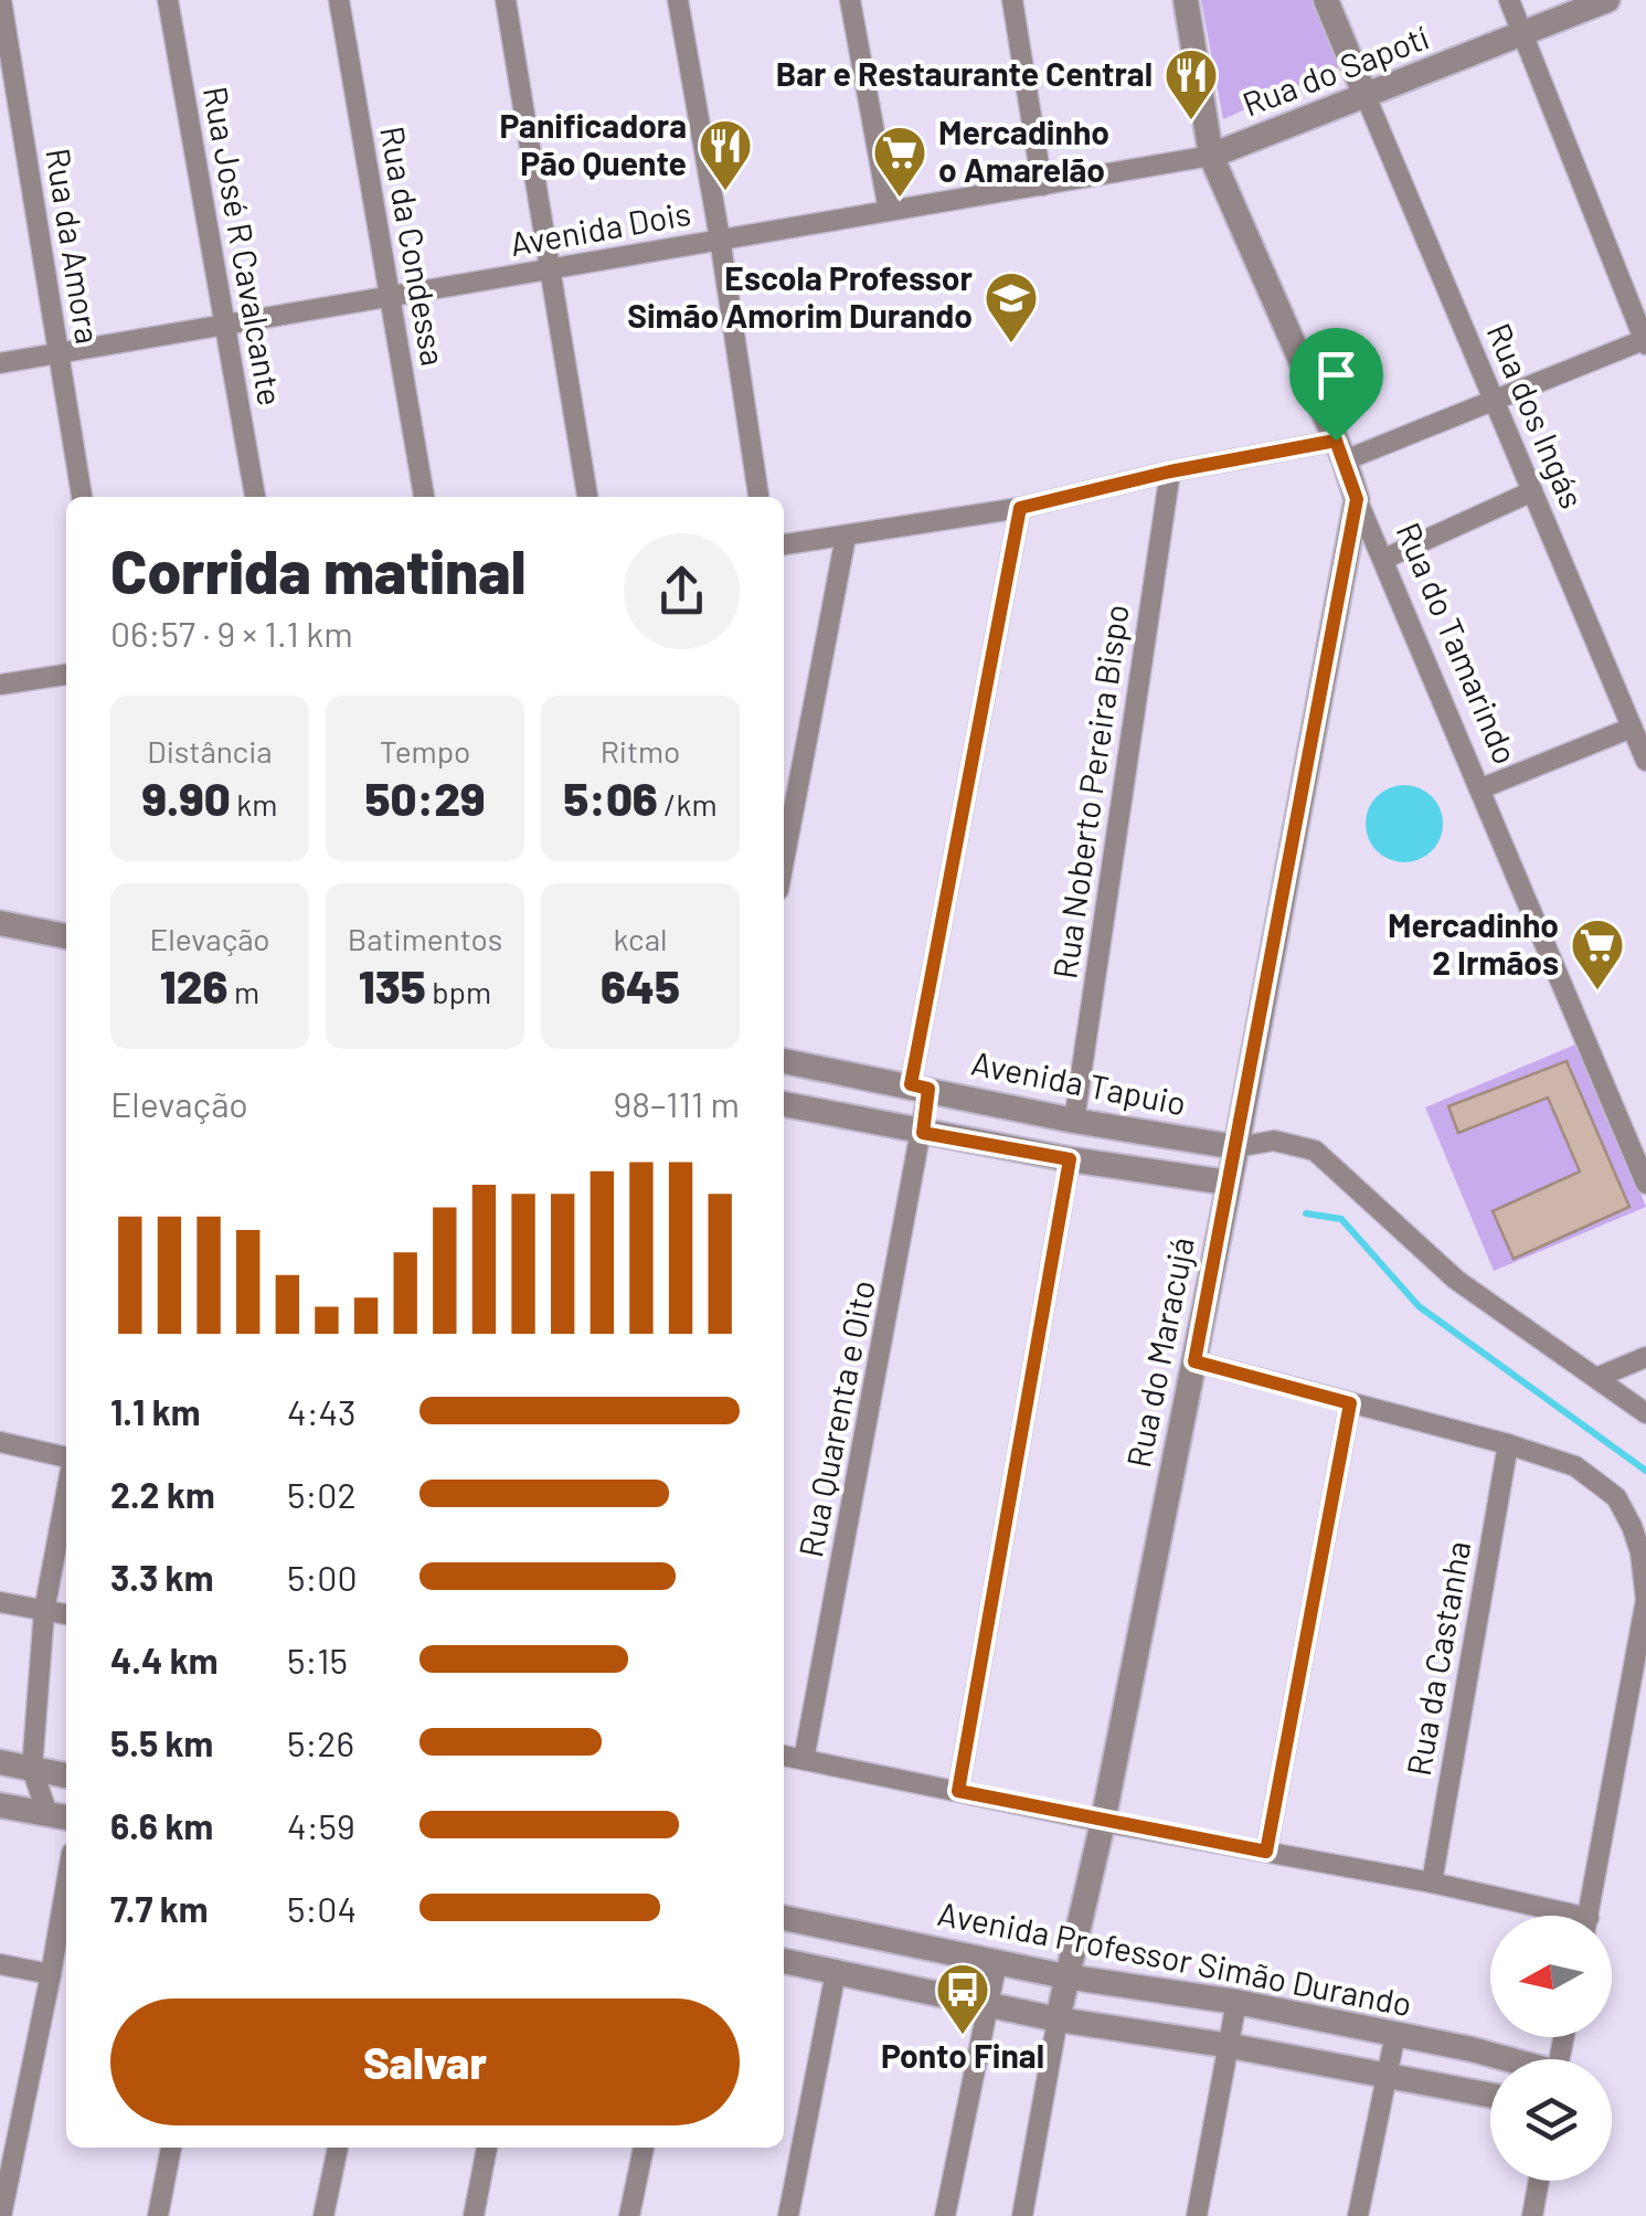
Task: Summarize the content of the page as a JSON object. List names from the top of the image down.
{
  "streets": {
    "street": [
      "Rua do Sapotí",
      "Avenida Dois",
      "Rua da Amora",
      "Rua José R Cavalcante",
      "Rua da Condessa",
      "Rua dos Ingás",
      "Rua do Tamarindo",
      "Rua Noberto Pereira Bispo",
      "Avenida Tapuio",
      "Rua do Maracujá",
      "Rua Quarenta e Oito",
      "Rua da Castanha",
      "Avenida Professor Simão Durando"
    ]
  },
  "crossings": [
    ["Rua do Sapotí", "Avenida Dois"],
    ["Rua do Sapotí", "Rua dos Ingás"],
    ["Rua do Sapotí", "Rua do Tamarindo"],
    ["Avenida Dois", "Rua da Amora"],
    ["Avenida Dois", "Rua José R Cavalcante"],
    ["Avenida Dois", "Rua da Condessa"],
    ["Avenida Dois", "Rua do Tamarindo"],
    ["Rua do Tamarindo", "Rua do Maracujá"],
    ["Rua Noberto Pereira Bispo", "Avenida Tapuio"],
    ["Avenida Tapuio", "Rua do Maracujá"],
    ["Avenida Tapuio", "Rua Quarenta e Oito"],
    ["Rua do Maracujá", "Avenida Professor Simão Durando"]
  ],
  "places": {
    "restaurant": ["Bar e Restaurante Central", "Panificadora Pão Quente"],
    "supermarket": ["Mercadinho o Amarelão", "Mercadinho 2 Irmãos"],
    "school or university": ["Escola Professor Simão Amorim Durando"],
    "bus stop": ["Ponto Final"]
  },
  "north": "left",
  "page": {
    "heading": ["Corrida matinal", "06:57 · 9 × 1.1 km"],
    "stats": [
      ["Distância", "9.90 km"],
      ["Tempo", "50:29"],
      ["Ritmo", "5:06 /km"],
      ["Elevação", "126 m"],
      ["Batimentos", "135 bpm"],
      ["kcal", "645"]
    ],
    "chart": ["Elevação", "98–111 m"],
    "list": [
      {
        "name": "1.1 km",
        "note": "4:43"
      },
      {
        "name": "2.2 km",
        "note": "5:02"
      },
      {
        "name": "3.3 km",
        "note": "5:00"
      },
      {
        "name": "4.4 km",
        "note": "5:15"
      },
      {
        "name": "5.5 km",
        "note": "5:26"
      },
      {
        "name": "6.6 km",
        "note": "4:59"
      },
      {
        "name": "7.7 km",
        "note": "5:04"
      }
    ],
    "buttons": "Salvar"
  }
}
